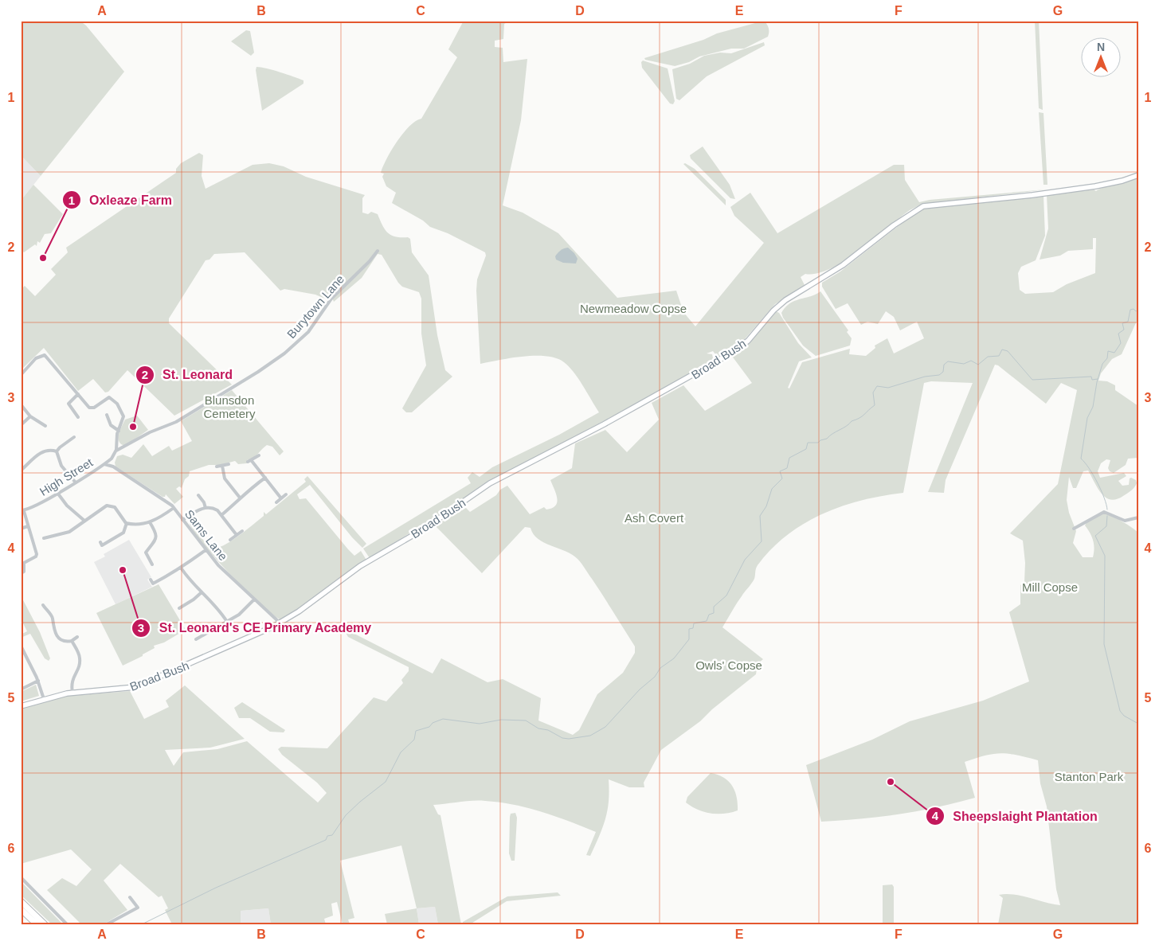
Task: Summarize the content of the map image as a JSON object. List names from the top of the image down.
{
  "streets": {
    "main road": ["Broad Bush"],
    "street": ["Burytown Lane", "High Street", "Sams Lane"]
  },
  "crossings": [
    ["Burytown Lane", "High Street"],
    ["Broad Bush", "Sams Lane"],
    ["High Street", "Sams Lane"]
  ],
  "parks": [
    "Newmeadow Copse",
    "Blunsdon Cemetery",
    "Ash Covert",
    "Mill Copse",
    "Owls' Copse",
    "Stanton Park"
  ],
  "places": [
    "Oxleaze Farm",
    "St. Leonard",
    "St. Leonard's CE Primary Academy",
    "Sheepslaight Plantation"
  ],
  "north": "top",
  "grid": {
    "columns": [
      "A",
      "B",
      "C",
      "D",
      "E",
      "F",
      "G"
    ],
    "rows": [
      "1",
      "2",
      "3",
      "4",
      "5",
      "6"
    ]
  }
}
